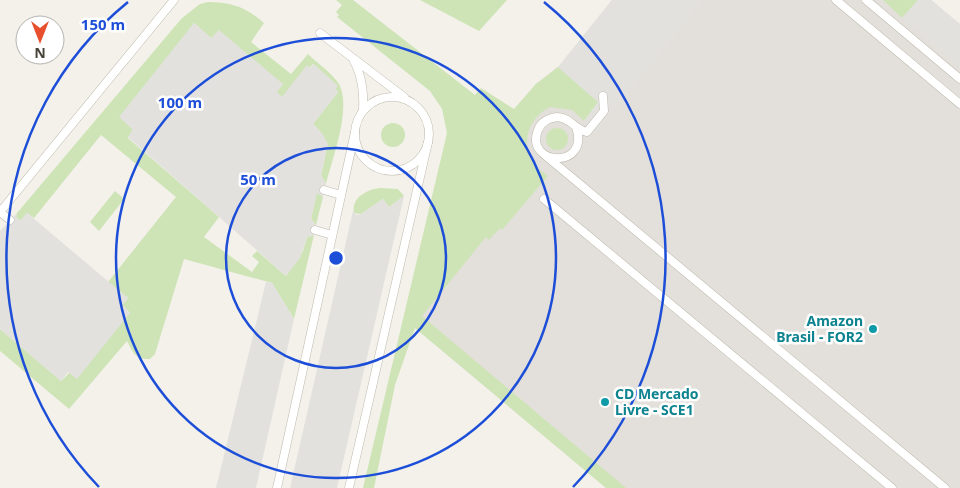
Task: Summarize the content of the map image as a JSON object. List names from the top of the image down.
{
  "places": ["Amazon Brasil - FOR2", "CD Mercado Livre - SCE1"],
  "north": "bottom",
  "rings": ["150 m", "100 m", "50 m"]
}
